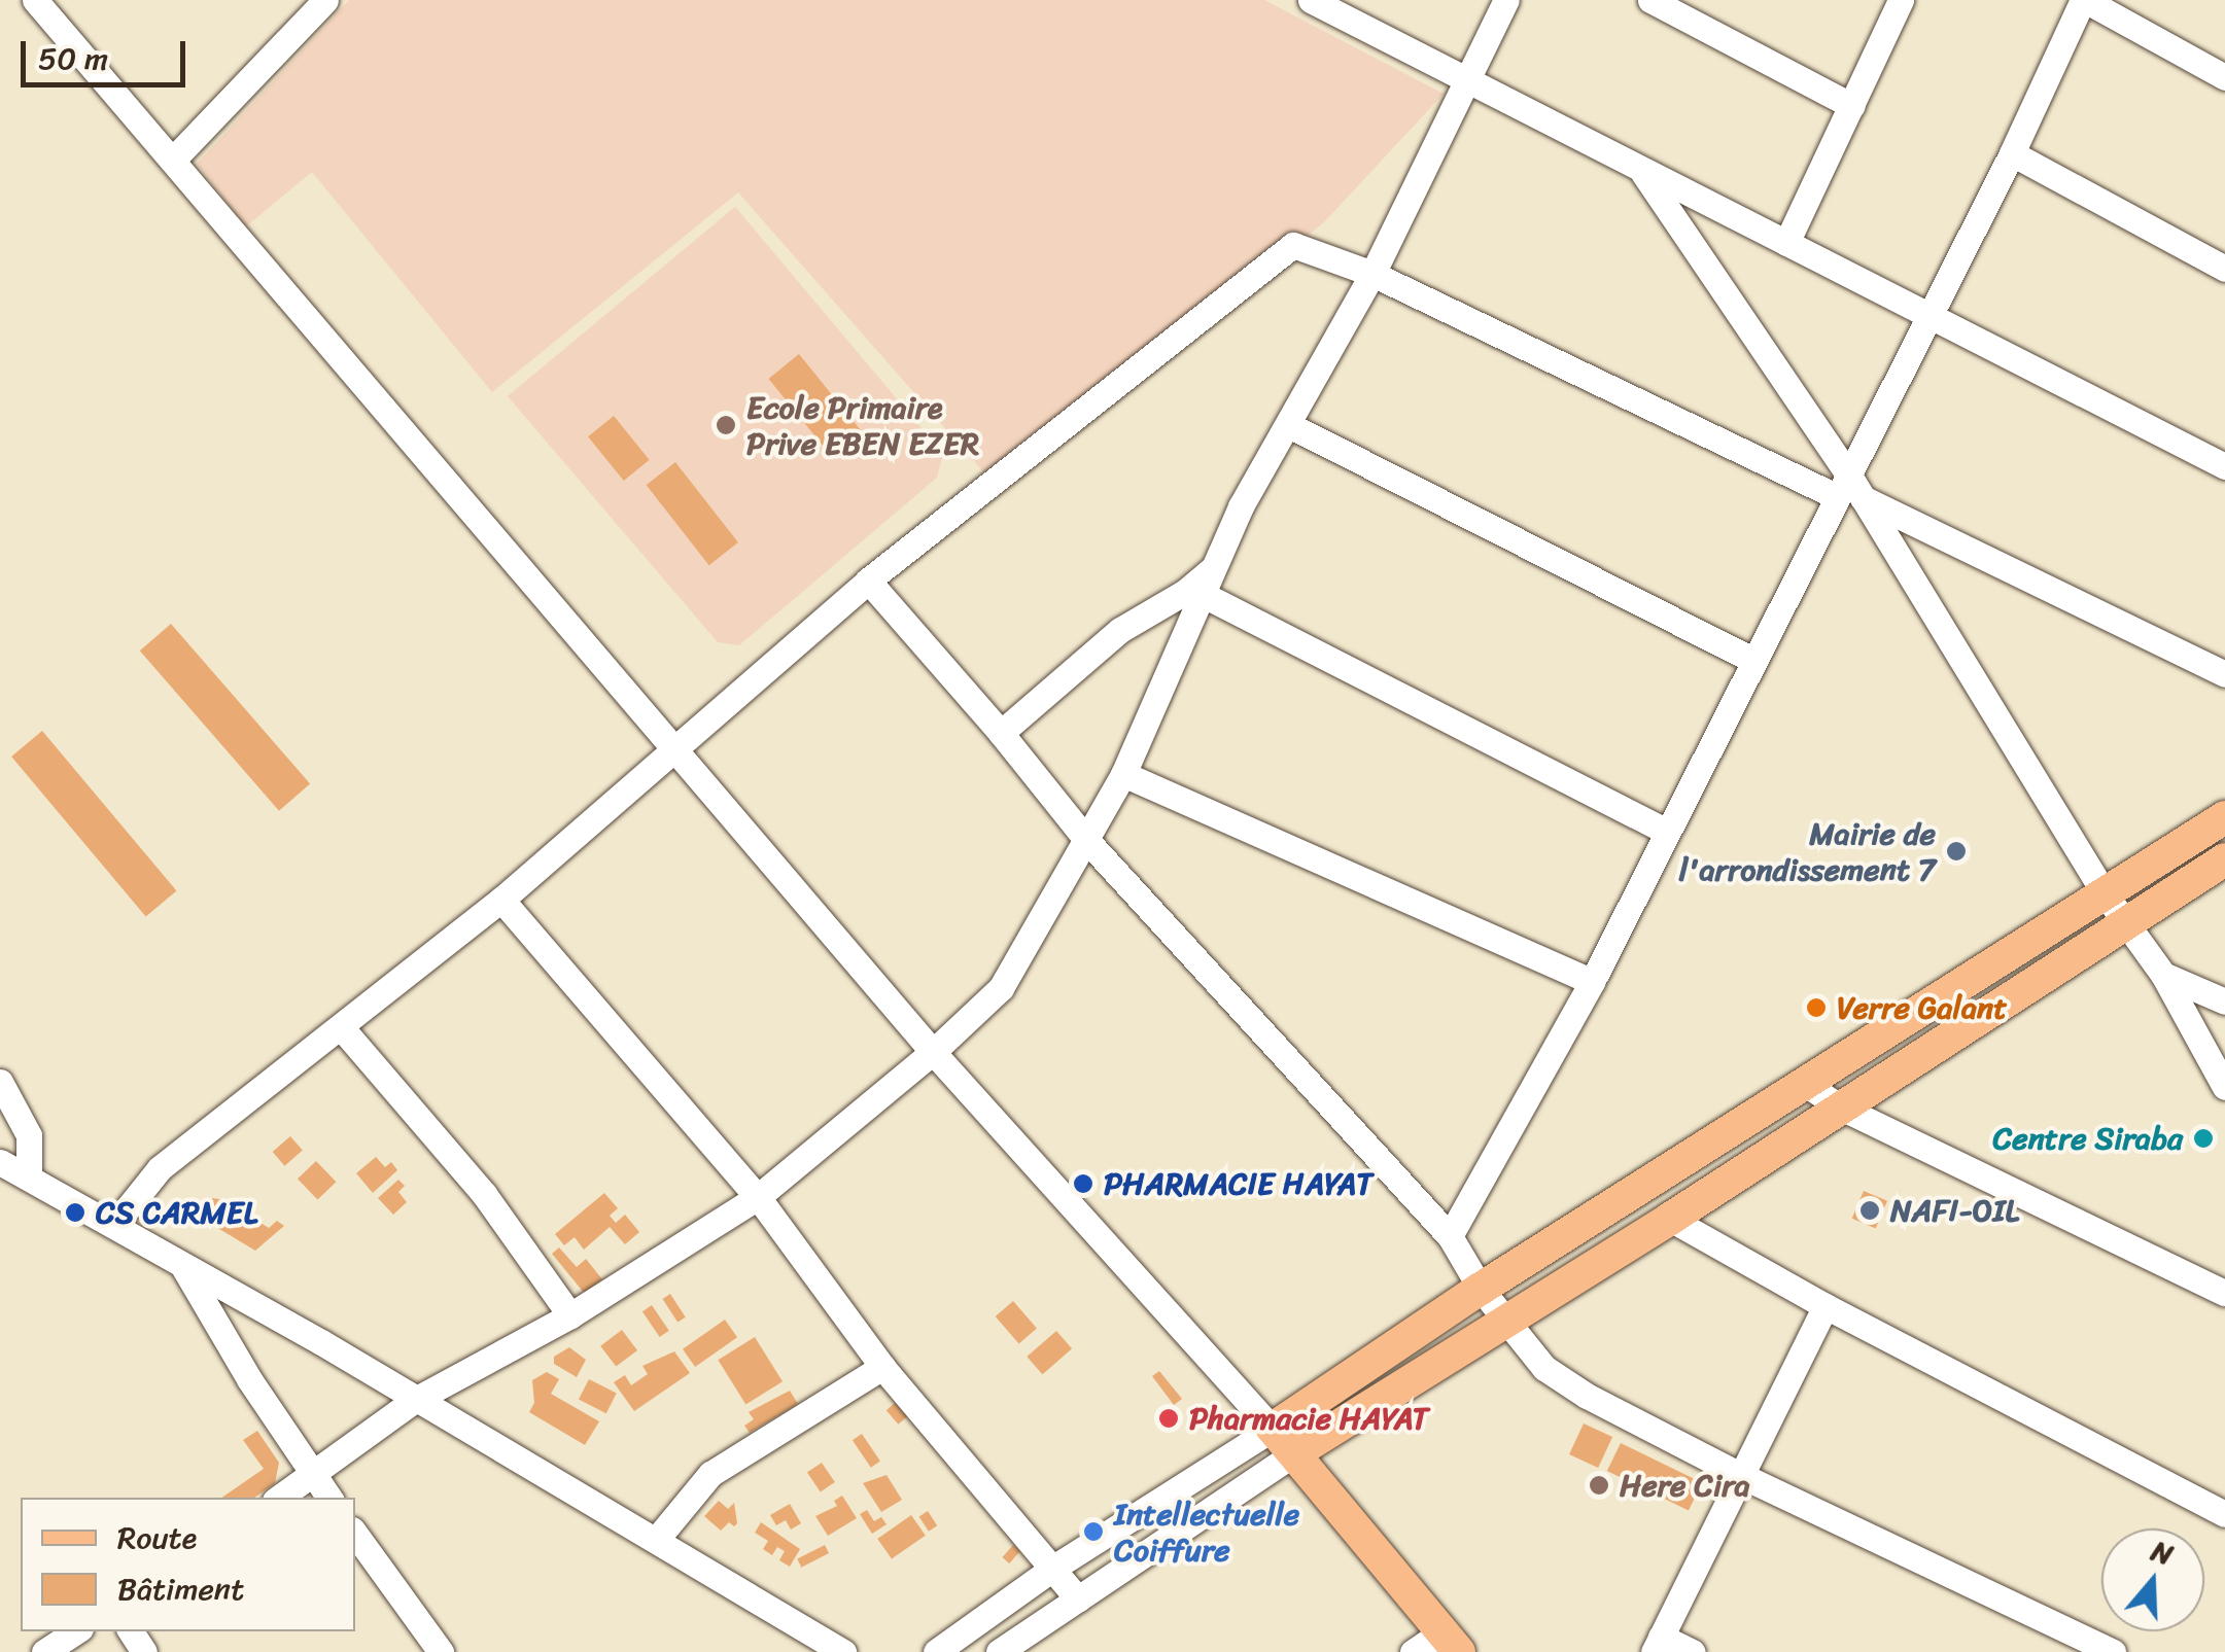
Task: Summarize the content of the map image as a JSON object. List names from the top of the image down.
{
  "places": [
    "Ecole Primaire Prive EBEN EZER",
    "Mairie de l'arrondissement 7",
    "Verre Galant",
    "Centre Siraba",
    "PHARMACIE HAYAT",
    "NAFI-OIL",
    "CS CARMEL",
    "Pharmacie HAYAT",
    "Here Cira",
    "Intellectuelle Coiffure"
  ],
  "legend": ["Route", "Bâtiment"],
  "scale_bar": "50 m",
  "north": "top"
}
